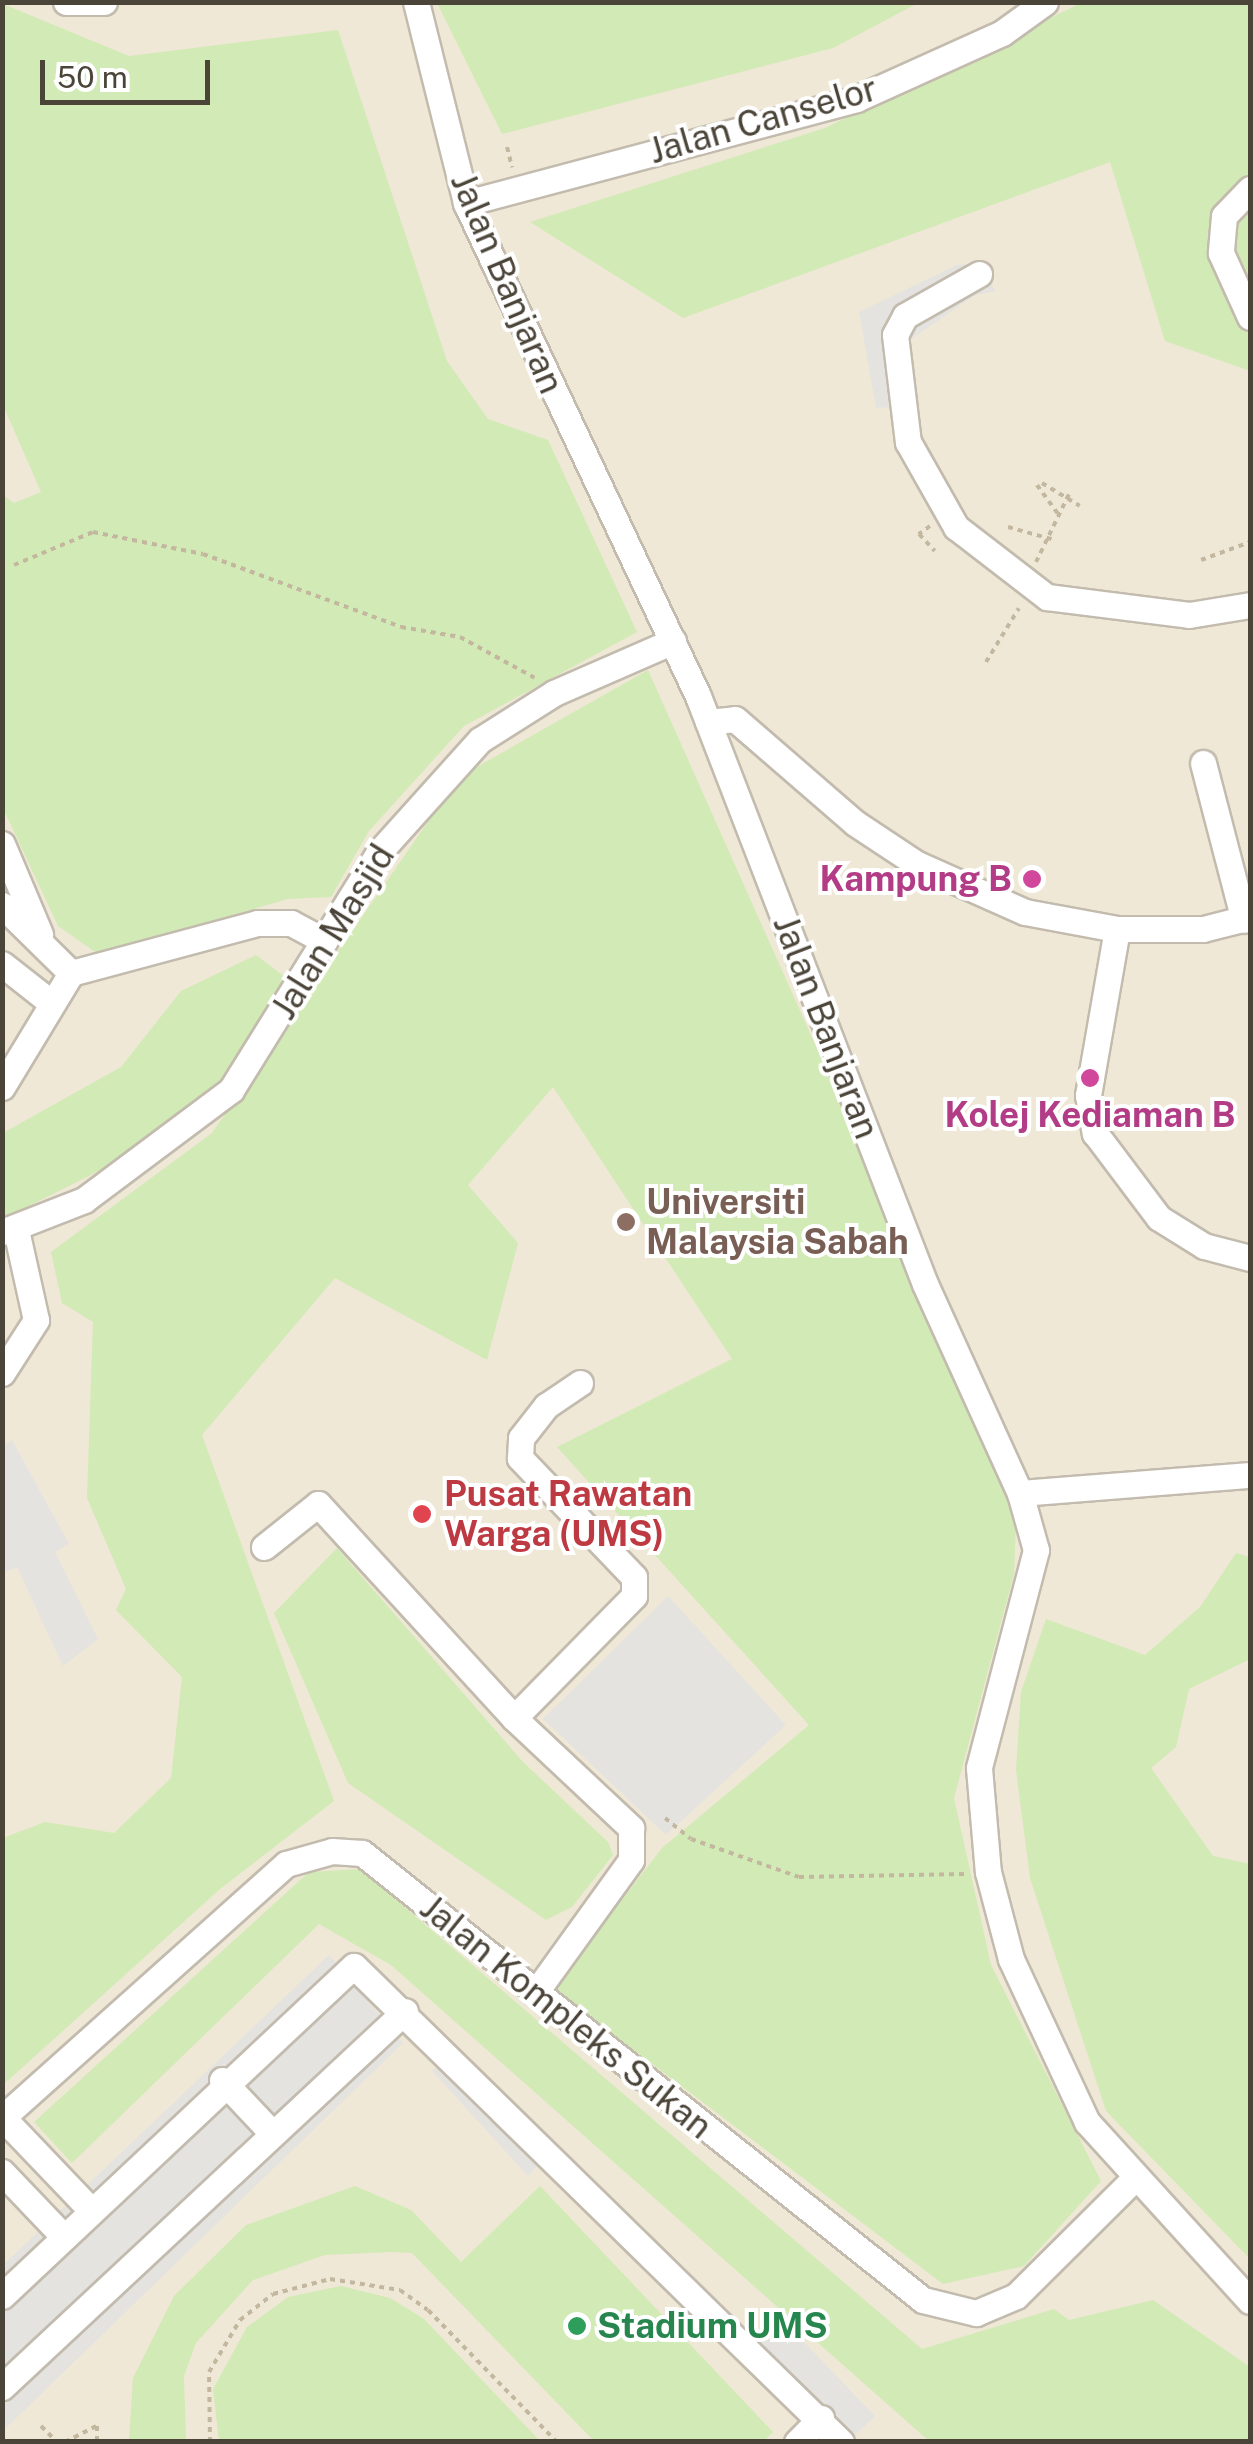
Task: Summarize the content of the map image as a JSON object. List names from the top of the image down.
{
  "streets": {
    "street": [
      "Jalan Canselor",
      "Jalan Banjaran",
      "Jalan Masjid",
      "Jalan Kompleks Sukan"
    ]
  },
  "crossings": [
    ["Jalan Canselor", "Jalan Banjaran"],
    ["Jalan Banjaran", "Jalan Masjid"],
    ["Jalan Banjaran", "Jalan Kompleks Sukan"]
  ],
  "places": [
    "Kampung B",
    "Kolej Kediaman B",
    "Universiti Malaysia Sabah",
    "Pusat Rawatan Warga (UMS)",
    "Stadium UMS"
  ],
  "scale_bar": "50 m"
}
